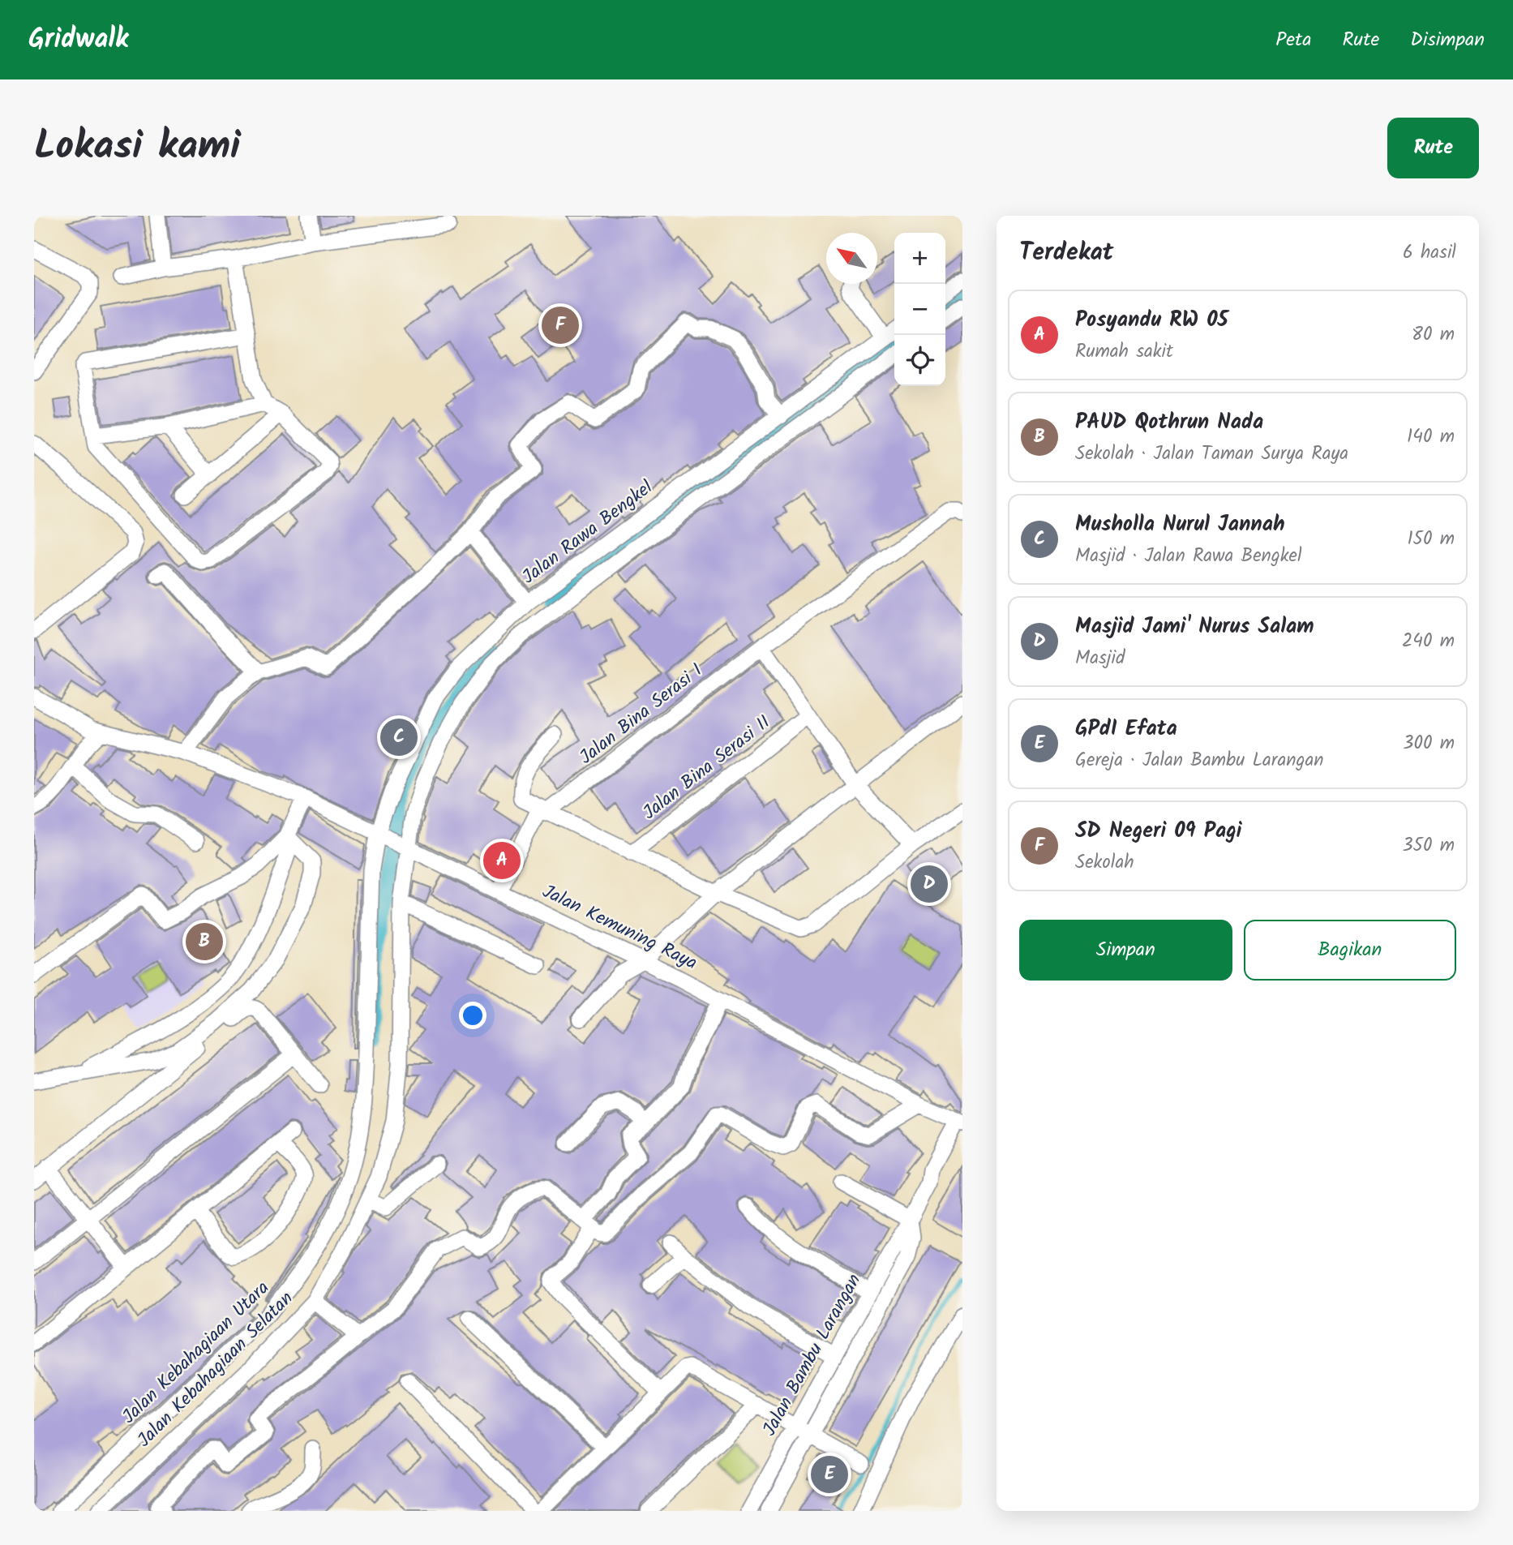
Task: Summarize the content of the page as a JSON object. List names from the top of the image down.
{
  "streets": {
    "street": [
      "Jalan Rawa Bengkel",
      "Jalan Bina Serasi I",
      "Jalan Bina Serasi II",
      "Jalan Kemuning Raya",
      "Jalan Kebahagiaan Utara",
      "Jalan Bambu Larangan",
      "Jalan Kebahagiaan Selatan"
    ]
  },
  "crossings": [
    ["Jalan Rawa Bengkel", "Jalan Kemuning Raya"],
    ["Jalan Rawa Bengkel", "Jalan Kebahagiaan Utara"],
    ["Jalan Rawa Bengkel", "Jalan Kebahagiaan Selatan"],
    ["Jalan Kemuning Raya", "Jalan Kebahagiaan Utara"],
    ["Jalan Kemuning Raya", "Jalan Bambu Larangan"],
    ["Jalan Kemuning Raya", "Jalan Kebahagiaan Selatan"]
  ],
  "north": "top left",
  "page": {
    "header": "Gridwalk",
    "nav": ["Peta", "Rute", "Disimpan"],
    "title": "Lokasi kami",
    "buttons": [
      "Rute",
      ["Simpan", "Bagikan"]
    ],
    "heading": ["Terdekat", "6 hasil"],
    "map_buttons": ["+", "−"],
    "list": [
      {
        "mark": "A",
        "name": "Posyandu RW 05",
        "note": "Rumah sakit",
        "value": "80 m"
      },
      {
        "mark": "B",
        "name": "PAUD Qothrun Nada",
        "note": "Sekolah · Jalan Taman Surya Raya",
        "value": "140 m"
      },
      {
        "mark": "C",
        "name": "Musholla Nurul Jannah",
        "note": "Masjid · Jalan Rawa Bengkel",
        "value": "150 m"
      },
      {
        "mark": "D",
        "name": "Masjid Jami' Nurus Salam",
        "note": "Masjid",
        "value": "240 m"
      },
      {
        "mark": "E",
        "name": "GPdI Efata",
        "note": "Gereja · Jalan Bambu Larangan",
        "value": "300 m"
      },
      {
        "mark": "F",
        "name": "SD Negeri 09 Pagi",
        "note": "Sekolah",
        "value": "350 m"
      }
    ],
    "pins": [
      "F",
      "C",
      "A",
      "D",
      "B",
      "E"
    ]
  }
}
